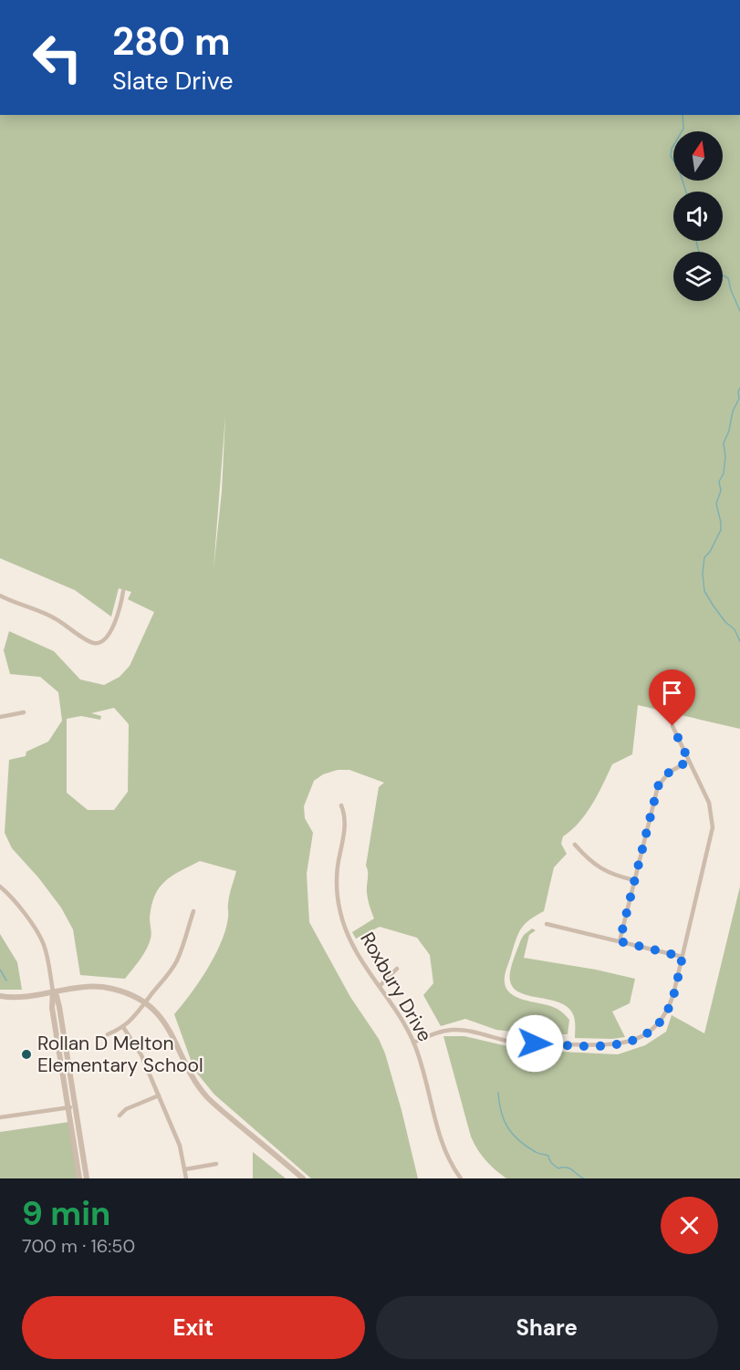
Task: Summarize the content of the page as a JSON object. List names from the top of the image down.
{
  "streets": {
    "street": ["Roxbury Drive"]
  },
  "places": ["Rollan D Melton Elementary School"],
  "north": "top",
  "page": {
    "turn": ["280 m", "Slate Drive"],
    "heading": ["9 min", "700 m · 16:50"],
    "buttons": ["Exit", "Share"]
  }
}
